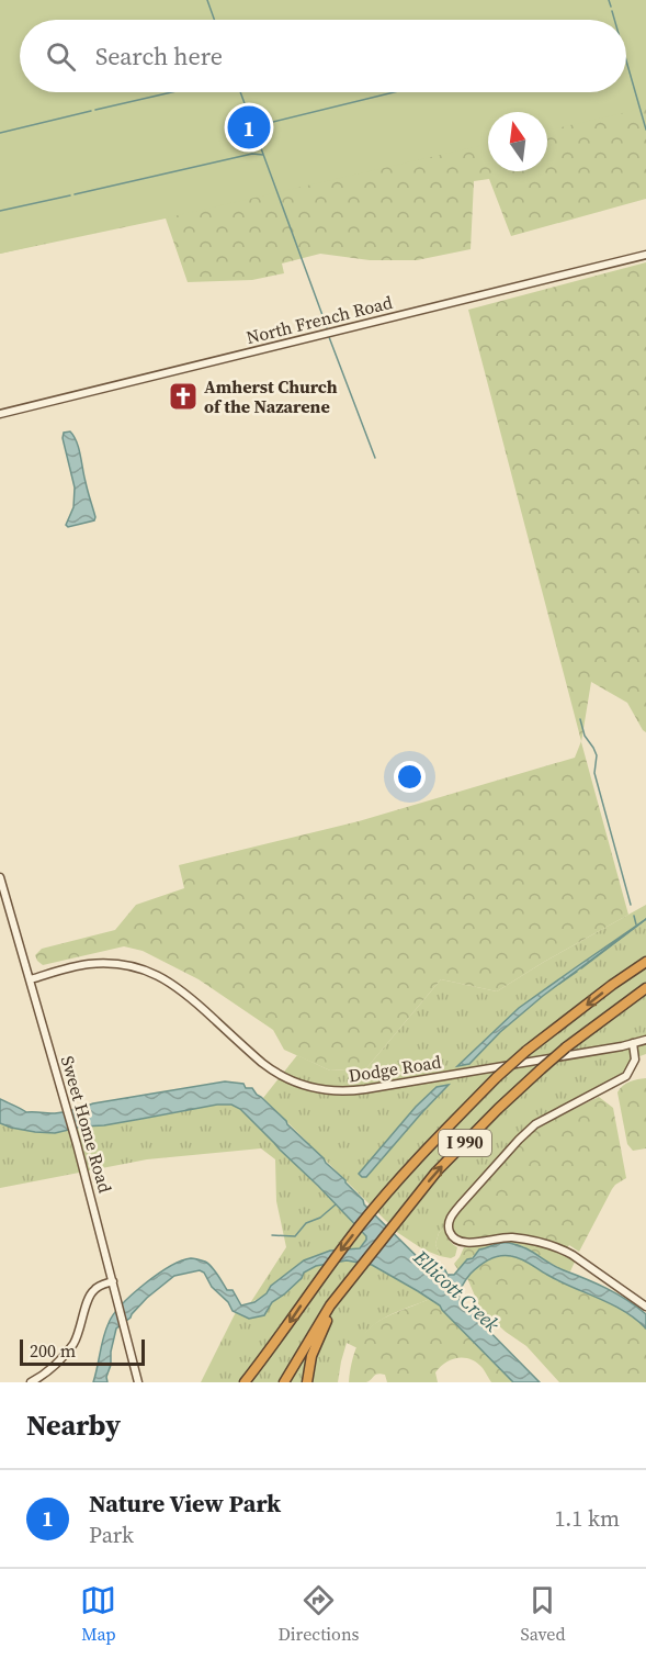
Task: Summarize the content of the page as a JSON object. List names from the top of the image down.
{
  "streets": {
    "highway": ["I 990"],
    "street": ["North French Road", "Dodge Road", "Sweet Home Road"]
  },
  "crossings": [
    ["Dodge Road", "Sweet Home Road"]
  ],
  "water": ["Ellicott Creek"],
  "places": {
    "church": ["Amherst Church of the Nazarene"]
  },
  "scale_bar": "200 m",
  "north": "top",
  "page": {
    "search": "Search here",
    "pins": "1",
    "scale": "200 m",
    "heading": "Nearby",
    "list": [
      {
        "mark": "1",
        "name": "Nature View Park",
        "note": "Park",
        "value": "1.1 km"
      }
    ],
    "nav": ["Map", "Directions", "Saved"]
  }
}
